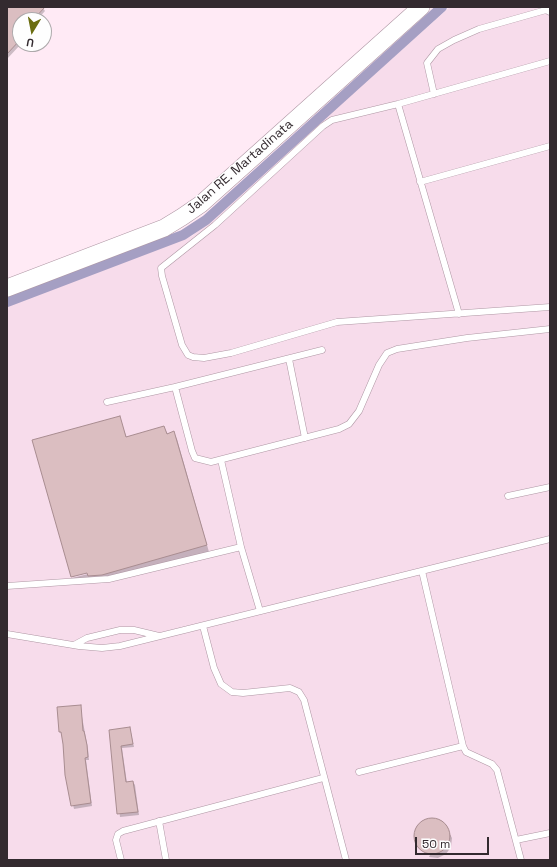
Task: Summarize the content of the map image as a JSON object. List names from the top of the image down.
{
  "streets": {
    "main road": ["Jalan RE. Martadinata"]
  },
  "scale_bar": "50 m",
  "north": "bottom"
}
